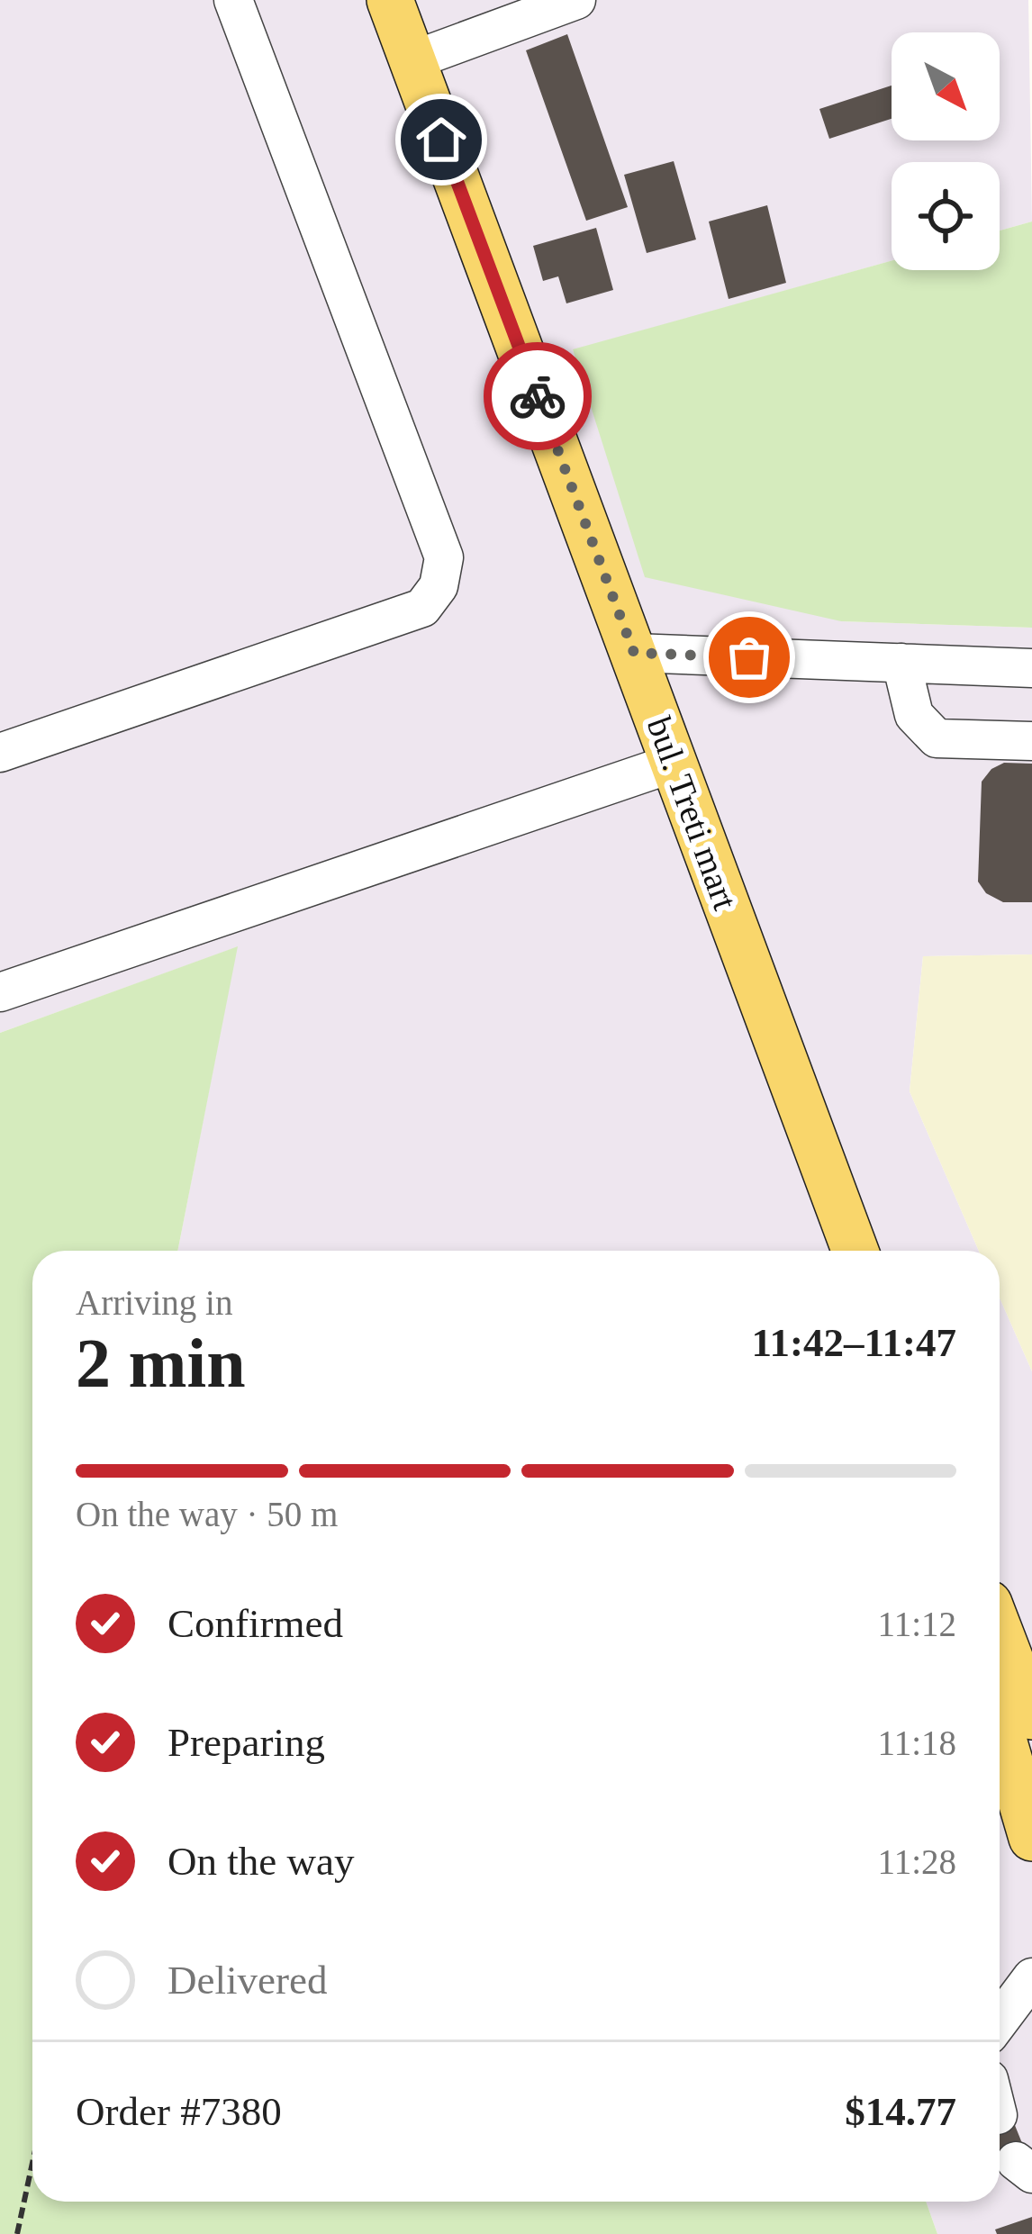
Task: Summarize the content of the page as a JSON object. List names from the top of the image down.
{
  "streets": {
    "main road": ["bul. Treti mart"]
  },
  "north": "bottom right",
  "page": {
    "heading": ["2 min", "Arriving in", "11:42–11:47"],
    "panel": ["Order #7380", "$14.77"],
    "bar": "On the way · 50 m",
    "list": [
      ["Confirmed", "11:12"],
      ["Preparing", "11:18"],
      ["On the way", "11:28"],
      "Delivered"
    ]
  }
}
